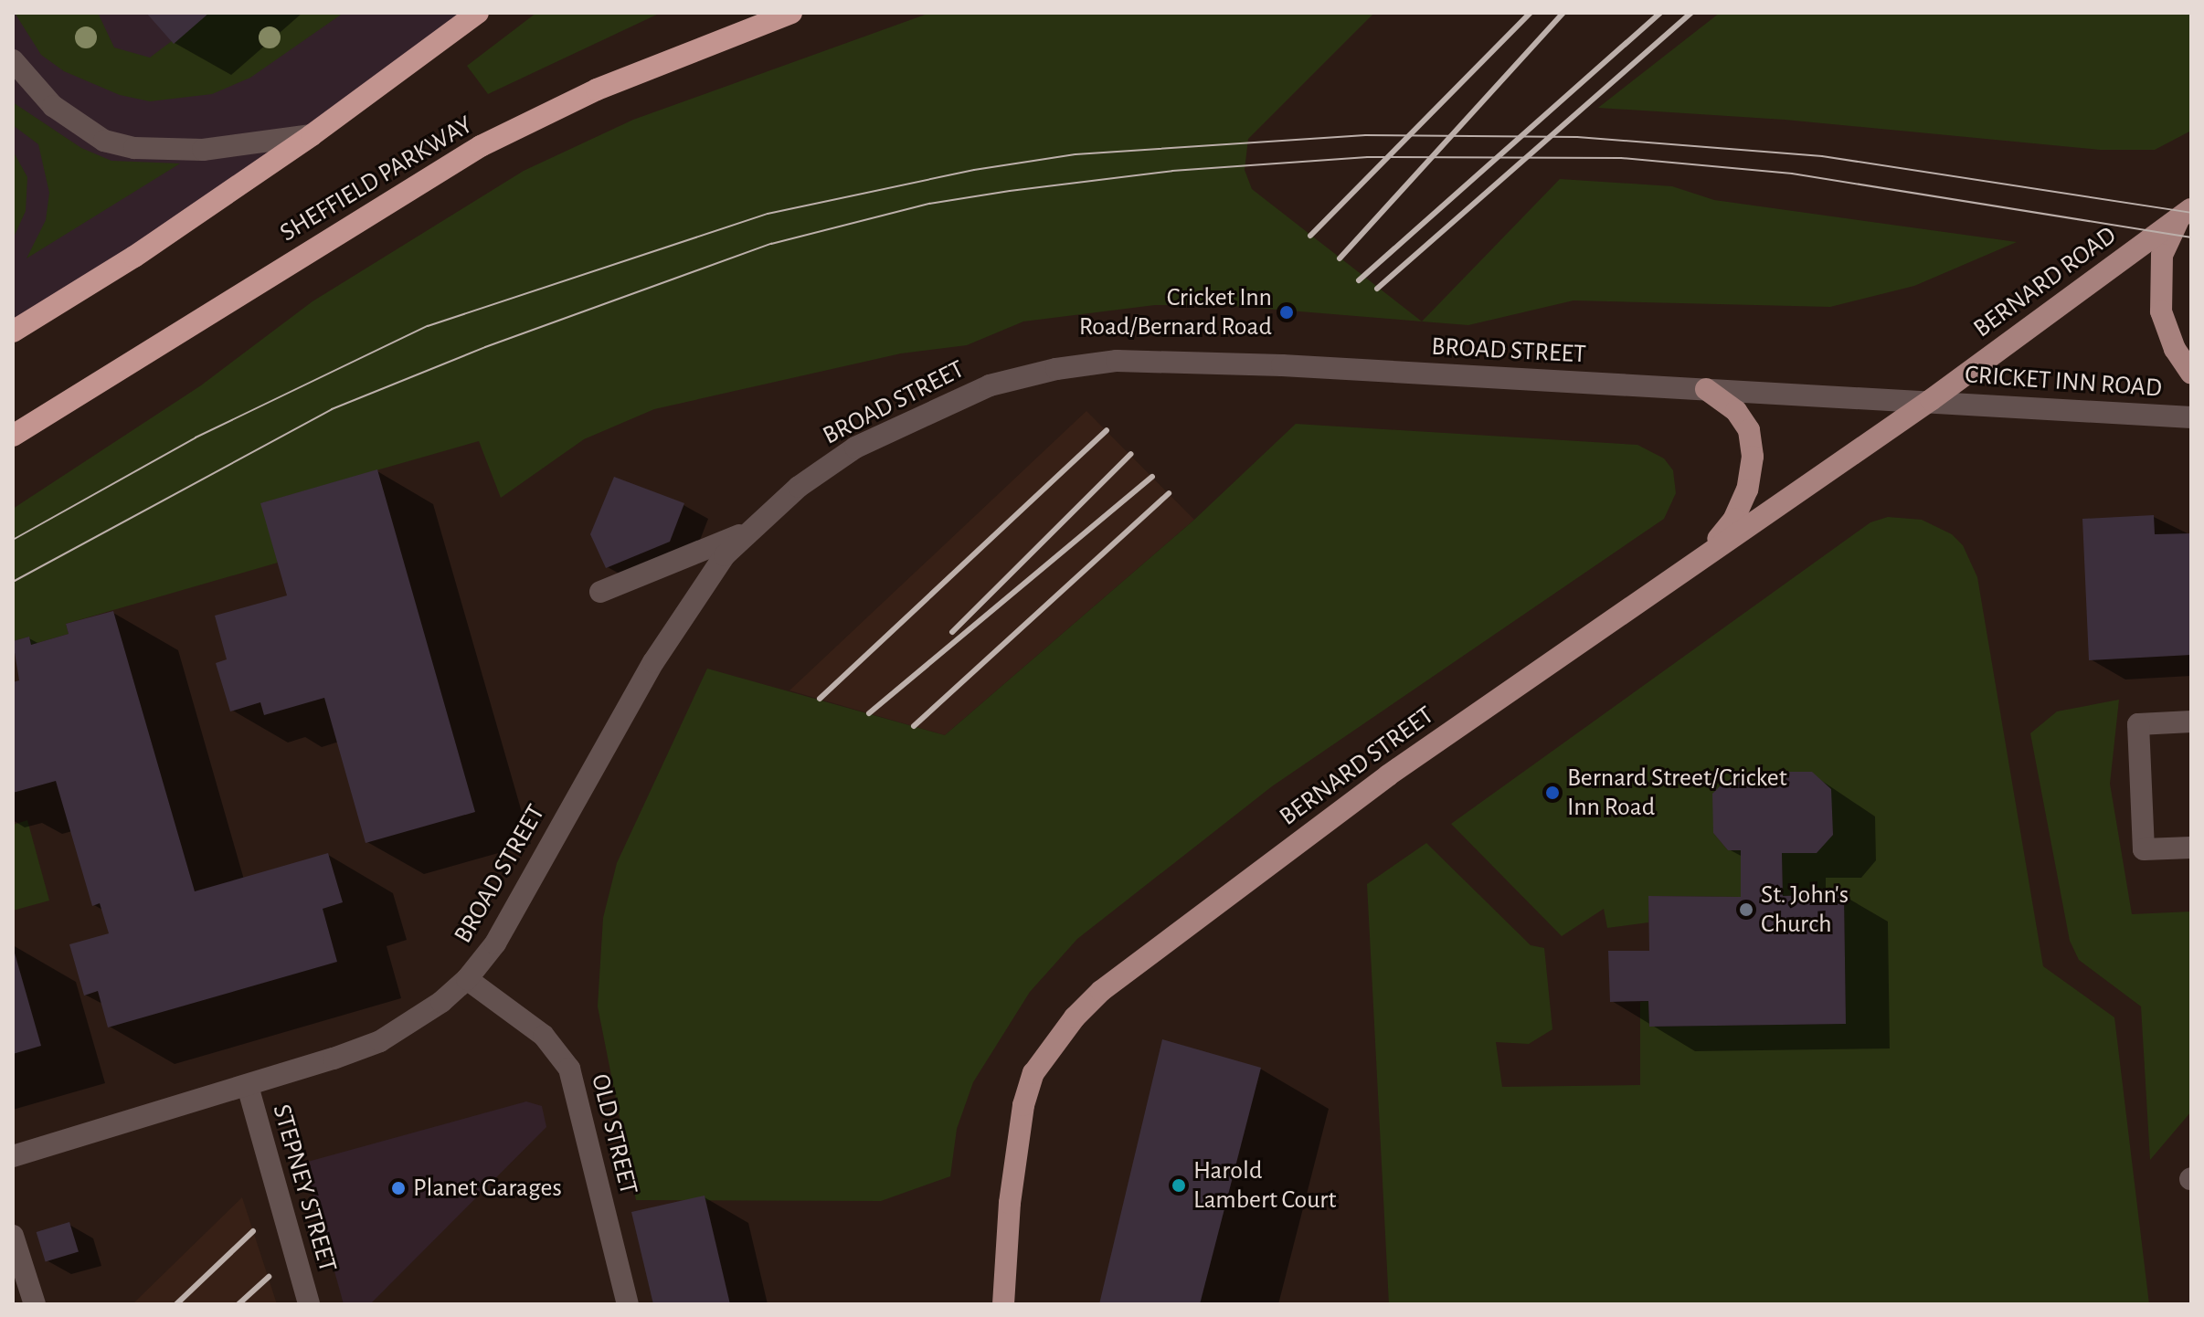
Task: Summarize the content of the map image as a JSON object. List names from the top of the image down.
{
  "streets": {
    "highway": ["SHEFFIELD PARKWAY"],
    "main road": ["BERNARD ROAD", "BERNARD STREET"],
    "street": [
      "BROAD STREET",
      "CRICKET INN ROAD",
      "OLD STREET",
      "STEPNEY STREET"
    ]
  },
  "crossings": [
    ["BERNARD ROAD", "BROAD STREET"],
    ["BERNARD ROAD", "CRICKET INN ROAD"],
    ["BERNARD ROAD", "BERNARD STREET"],
    ["BROAD STREET", "CRICKET INN ROAD"],
    ["BROAD STREET", "BERNARD STREET"],
    ["BROAD STREET", "OLD STREET"],
    ["BROAD STREET", "STEPNEY STREET"],
    ["CRICKET INN ROAD", "BERNARD STREET"]
  ],
  "places": [
    "Cricket Inn Road/Bernard Road",
    "Bernard Street/Cricket Inn Road",
    "St. John's Church",
    "Harold Lambert Court",
    "Planet Garages"
  ]
}
